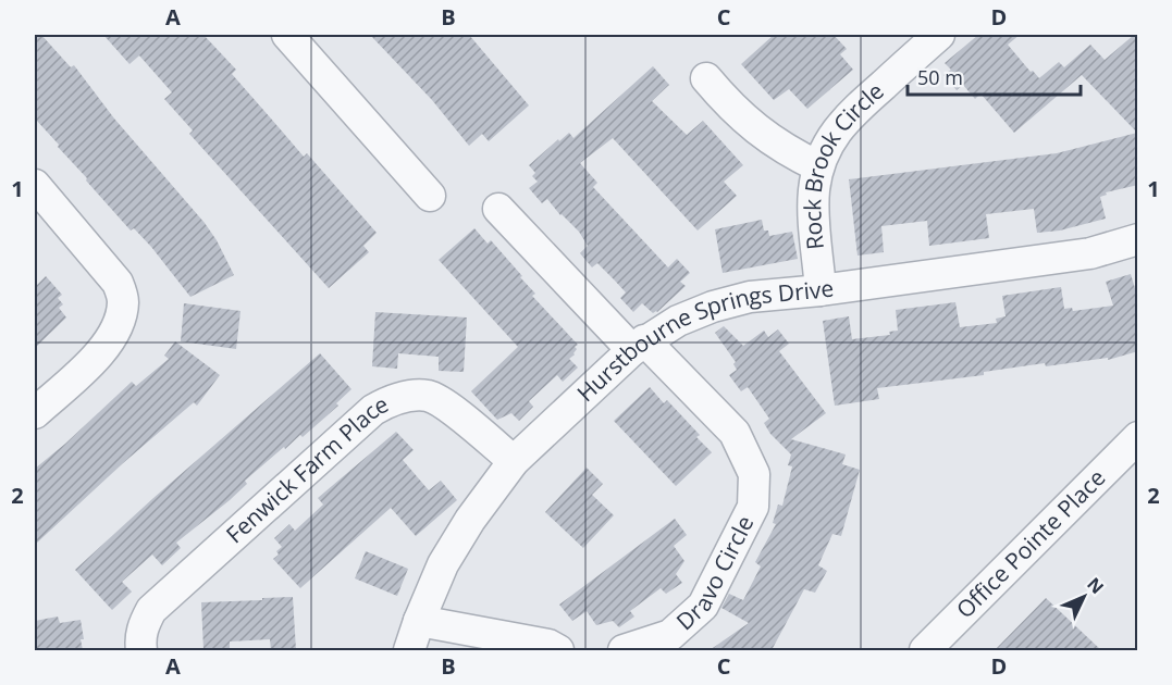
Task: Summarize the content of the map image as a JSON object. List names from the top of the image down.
{
  "streets": {
    "street": [
      "Rock Brook Circle",
      "Hurstbourne Springs Drive",
      "Fenwick Farm Place",
      "Office Pointe Place",
      "Dravo Circle"
    ]
  },
  "crossings": [
    ["Rock Brook Circle", "Hurstbourne Springs Drive"],
    ["Hurstbourne Springs Drive", "Fenwick Farm Place"],
    ["Hurstbourne Springs Drive", "Dravo Circle"]
  ],
  "scale_bar": "50 m",
  "north": "top right",
  "grid": {
    "columns": [
      "A",
      "B",
      "C",
      "D"
    ],
    "rows": ["1", "2"]
  }
}
